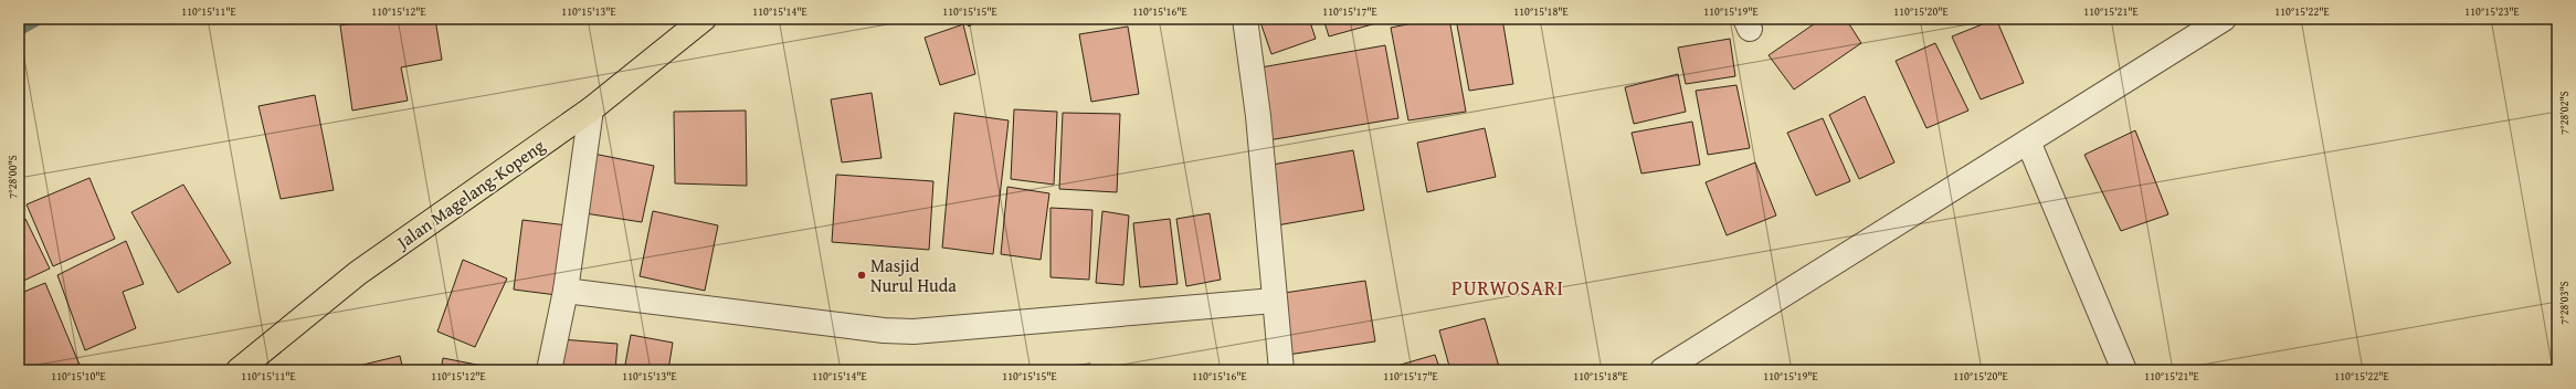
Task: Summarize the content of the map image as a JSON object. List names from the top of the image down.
{
  "streets": {
    "main road": ["Jalan Magelang-Kopeng"]
  },
  "districts": ["PURWOSARI"],
  "places": ["Masjid Nurul Huda"],
  "coordinates": [
    "110°15'11\"E",
    "110°15'12\"E",
    "110°15'13\"E",
    "110°15'14\"E",
    "110°15'15\"E",
    "110°15'16\"E",
    "110°15'17\"E",
    "110°15'18\"E",
    "110°15'19\"E",
    "110°15'20\"E",
    "110°15'21\"E",
    "110°15'22\"E",
    "110°15'23\"E",
    "7°28'02\"S",
    "7°28'00\"S",
    "7°28'03\"S",
    "110°15'10\"E"
  ]
}
